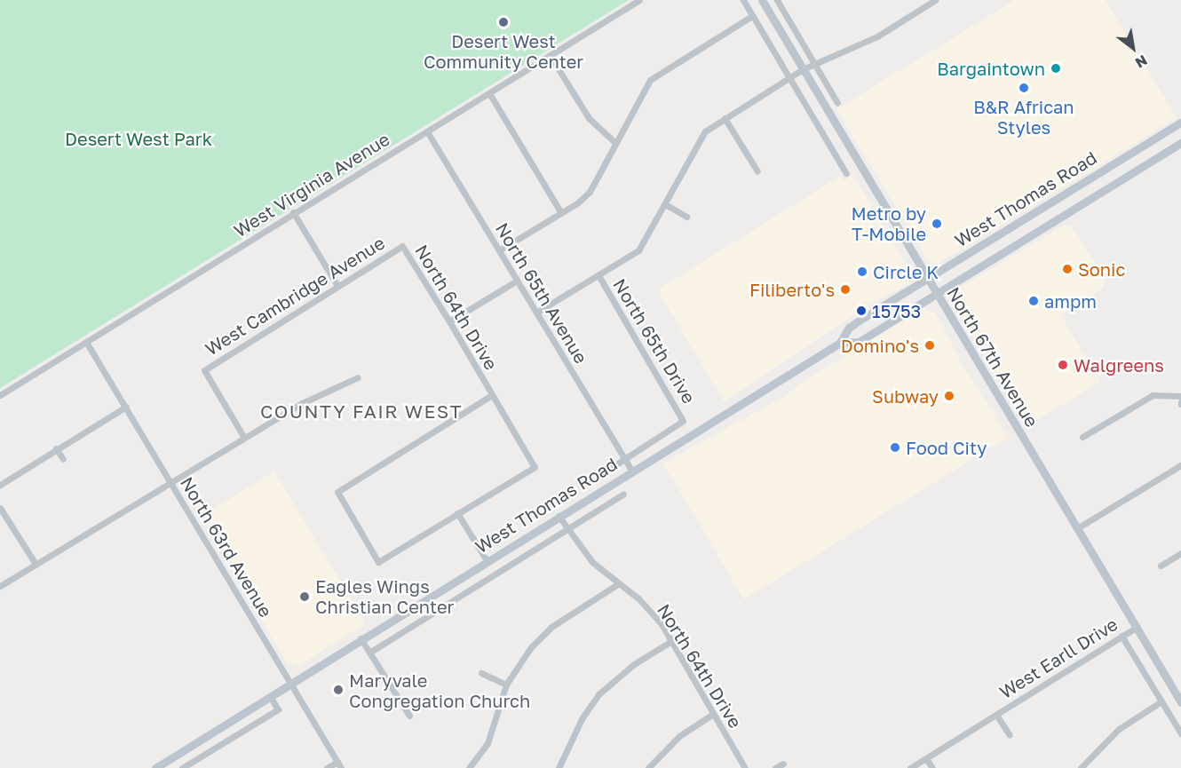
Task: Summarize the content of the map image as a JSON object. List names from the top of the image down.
{
  "streets": {
    "main road": ["West Thomas Road", "North 67th Avenue"],
    "street": [
      "West Virginia Avenue",
      "North 65th Avenue",
      "West Cambridge Avenue",
      "North 64th Drive",
      "North 65th Drive",
      "North 63rd Avenue",
      "West Earll Drive"
    ]
  },
  "crossings": [
    ["West Virginia Avenue", "North 65th Avenue"],
    ["West Virginia Avenue", "North 63rd Avenue"],
    ["West Thomas Road", "North 65th Avenue"],
    ["West Thomas Road", "North 64th Drive"],
    ["West Thomas Road", "North 65th Drive"],
    ["West Thomas Road", "North 67th Avenue"],
    ["West Thomas Road", "North 63rd Avenue"],
    ["West Cambridge Avenue", "North 64th Drive"],
    ["North 67th Avenue", "West Earll Drive"]
  ],
  "districts": ["COUNTY FAIR WEST"],
  "parks": ["Desert West Park"],
  "places": [
    "Desert West Community Center",
    "Bargaintown",
    "B&R African Styles",
    "Metro by T-Mobile",
    "Sonic",
    "Circle K",
    "Filiberto's",
    "ampm",
    "15753",
    "Domino's",
    "Walgreens",
    "Subway",
    "Food City",
    "Eagles Wings Christian Center",
    "Maryvale Congregation Church"
  ],
  "north": "bottom right"
}
